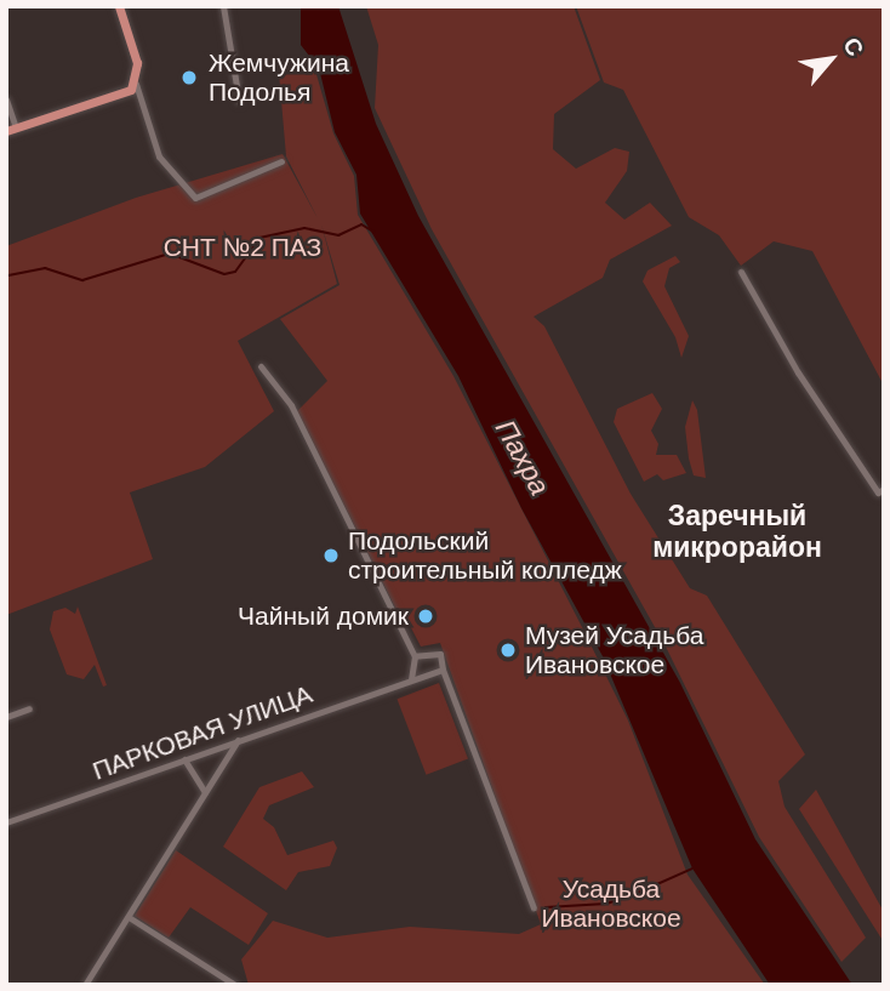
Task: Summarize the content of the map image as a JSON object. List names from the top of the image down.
{
  "streets": {
    "street": ["ПАРКОВАЯ УЛИЦА"]
  },
  "districts": ["Заречный микрорайон"],
  "water": ["Пахра"],
  "parks": ["СНТ №2 ПАЗ", "Усадьба Ивановское"],
  "places": [
    "Жемчужина Подолья",
    "Подольский строительный колледж",
    "Чайный домик",
    "Музей Усадьба Ивановское"
  ],
  "north": "top right"
}
